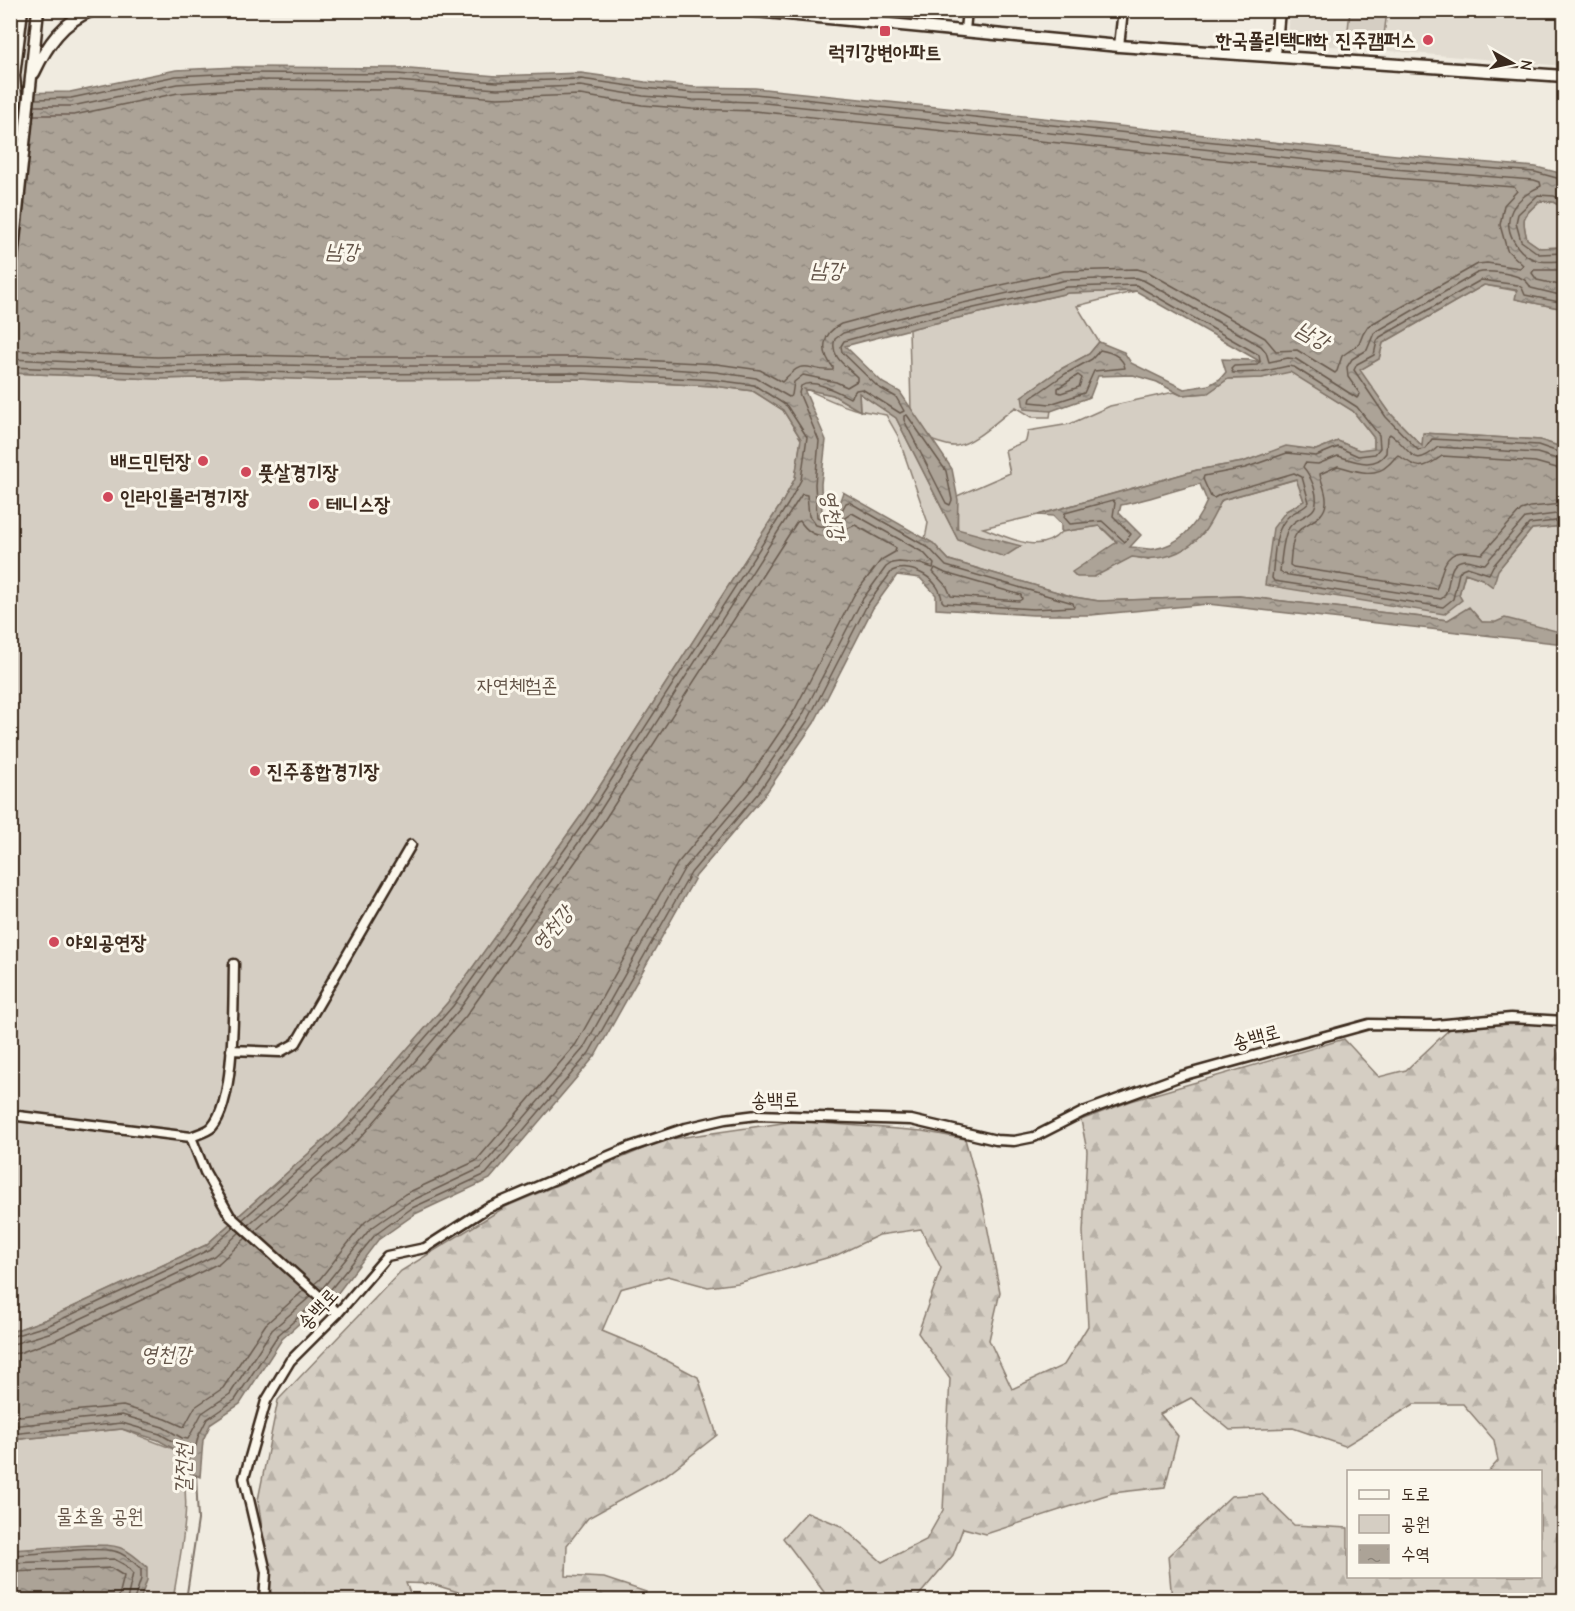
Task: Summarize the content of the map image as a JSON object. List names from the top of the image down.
{
  "streets": {
    "street": ["송백로"]
  },
  "water": ["남강", "영천강", "갈전천"],
  "parks": ["자연체험존", "물초울 공원"],
  "places": {
    "transit": ["럭키강변아파트"],
    "other": [
      "한국폴리택대학 진주캠퍼스",
      "배드민턴장",
      "풋살경기장",
      "인라인롤러경기장",
      "테니스장",
      "진주종합경기장",
      "야외공연장"
    ]
  },
  "legend": ["도로", "공원", "수역"],
  "north": "right"
}
